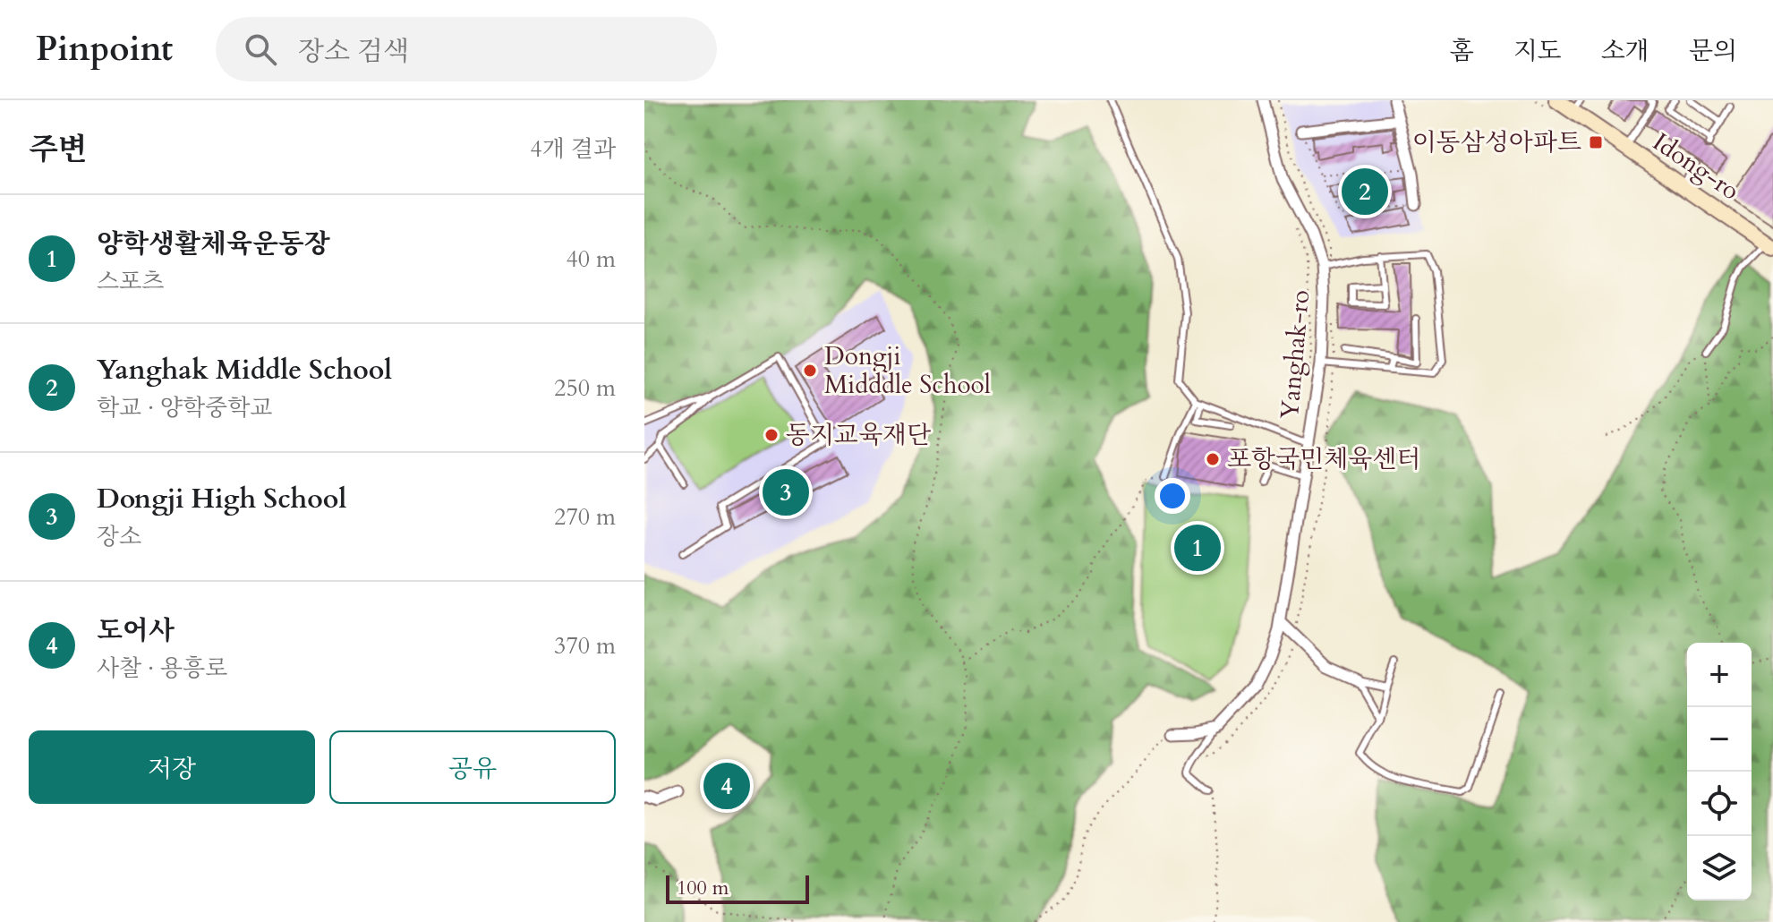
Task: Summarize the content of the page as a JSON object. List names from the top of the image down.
{
  "streets": {
    "street": ["Idong-ro", "Yanghak-ro"]
  },
  "places": {
    "transit": ["이동삼성아파트"],
    "other": ["Dongji Midddle School", "동지교육재단", "포항국민체육센터"]
  },
  "scale_bar": "100 m",
  "page": {
    "header": "Pinpoint",
    "search": "장소 검색",
    "nav": [
      "홈",
      "지도",
      "소개",
      "문의"
    ],
    "heading": ["주변", "4개 결과"],
    "pins": [
      "2",
      "3",
      "1",
      "4"
    ],
    "list": [
      {
        "mark": "1",
        "name": "양학생활체육운동장",
        "note": "스포츠",
        "value": "40 m"
      },
      {
        "mark": "2",
        "name": "Yanghak Middle School",
        "note": "학교 · 양학중학교",
        "value": "250 m"
      },
      {
        "mark": "3",
        "name": "Dongji High School",
        "note": "장소",
        "value": "270 m"
      },
      {
        "mark": "4",
        "name": "도어사",
        "note": "사찰 · 용흥로",
        "value": "370 m"
      }
    ],
    "map_buttons": ["+", "−"],
    "buttons": ["저장", "공유"],
    "scale": "100 m"
  }
}
